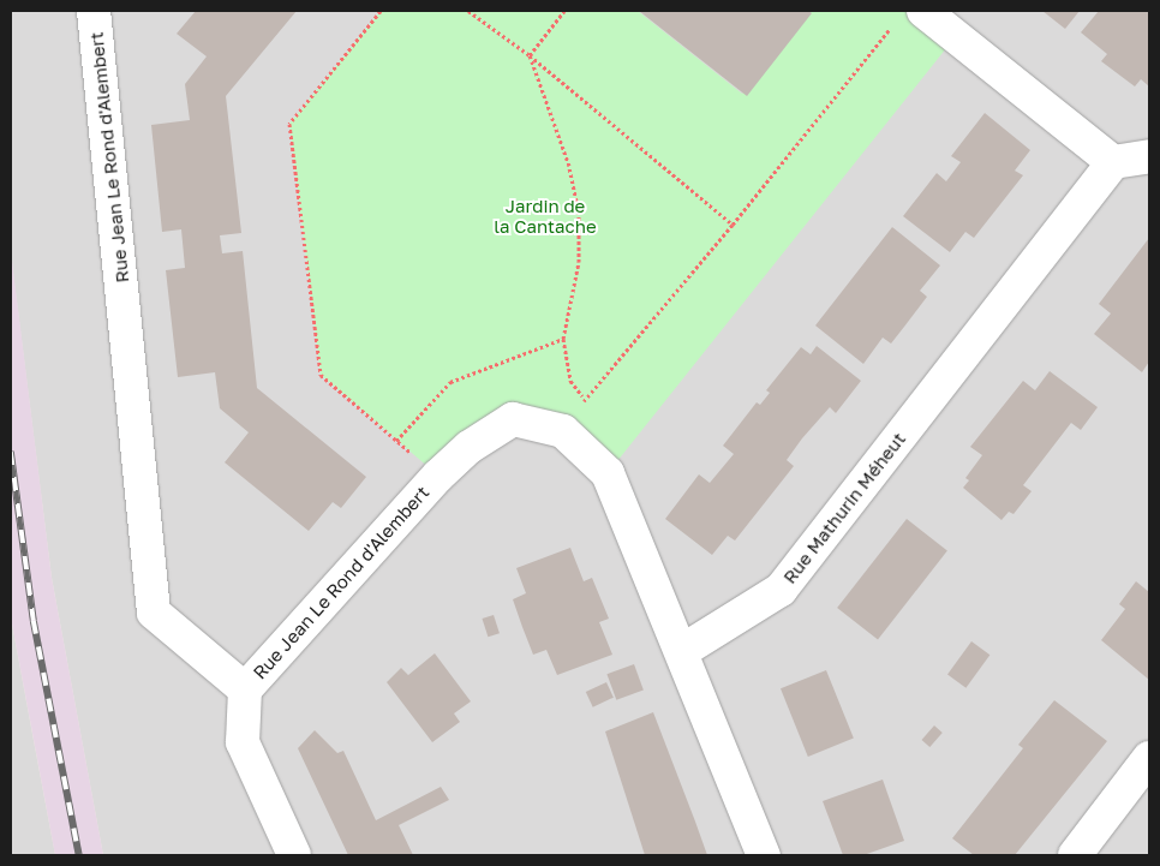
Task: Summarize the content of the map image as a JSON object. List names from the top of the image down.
{
  "streets": {
    "street": ["Rue Jean Le Rond d'Alembert", "Rue Mathurin Méheut"]
  },
  "parks": ["Jardin de la Cantache"]
}
